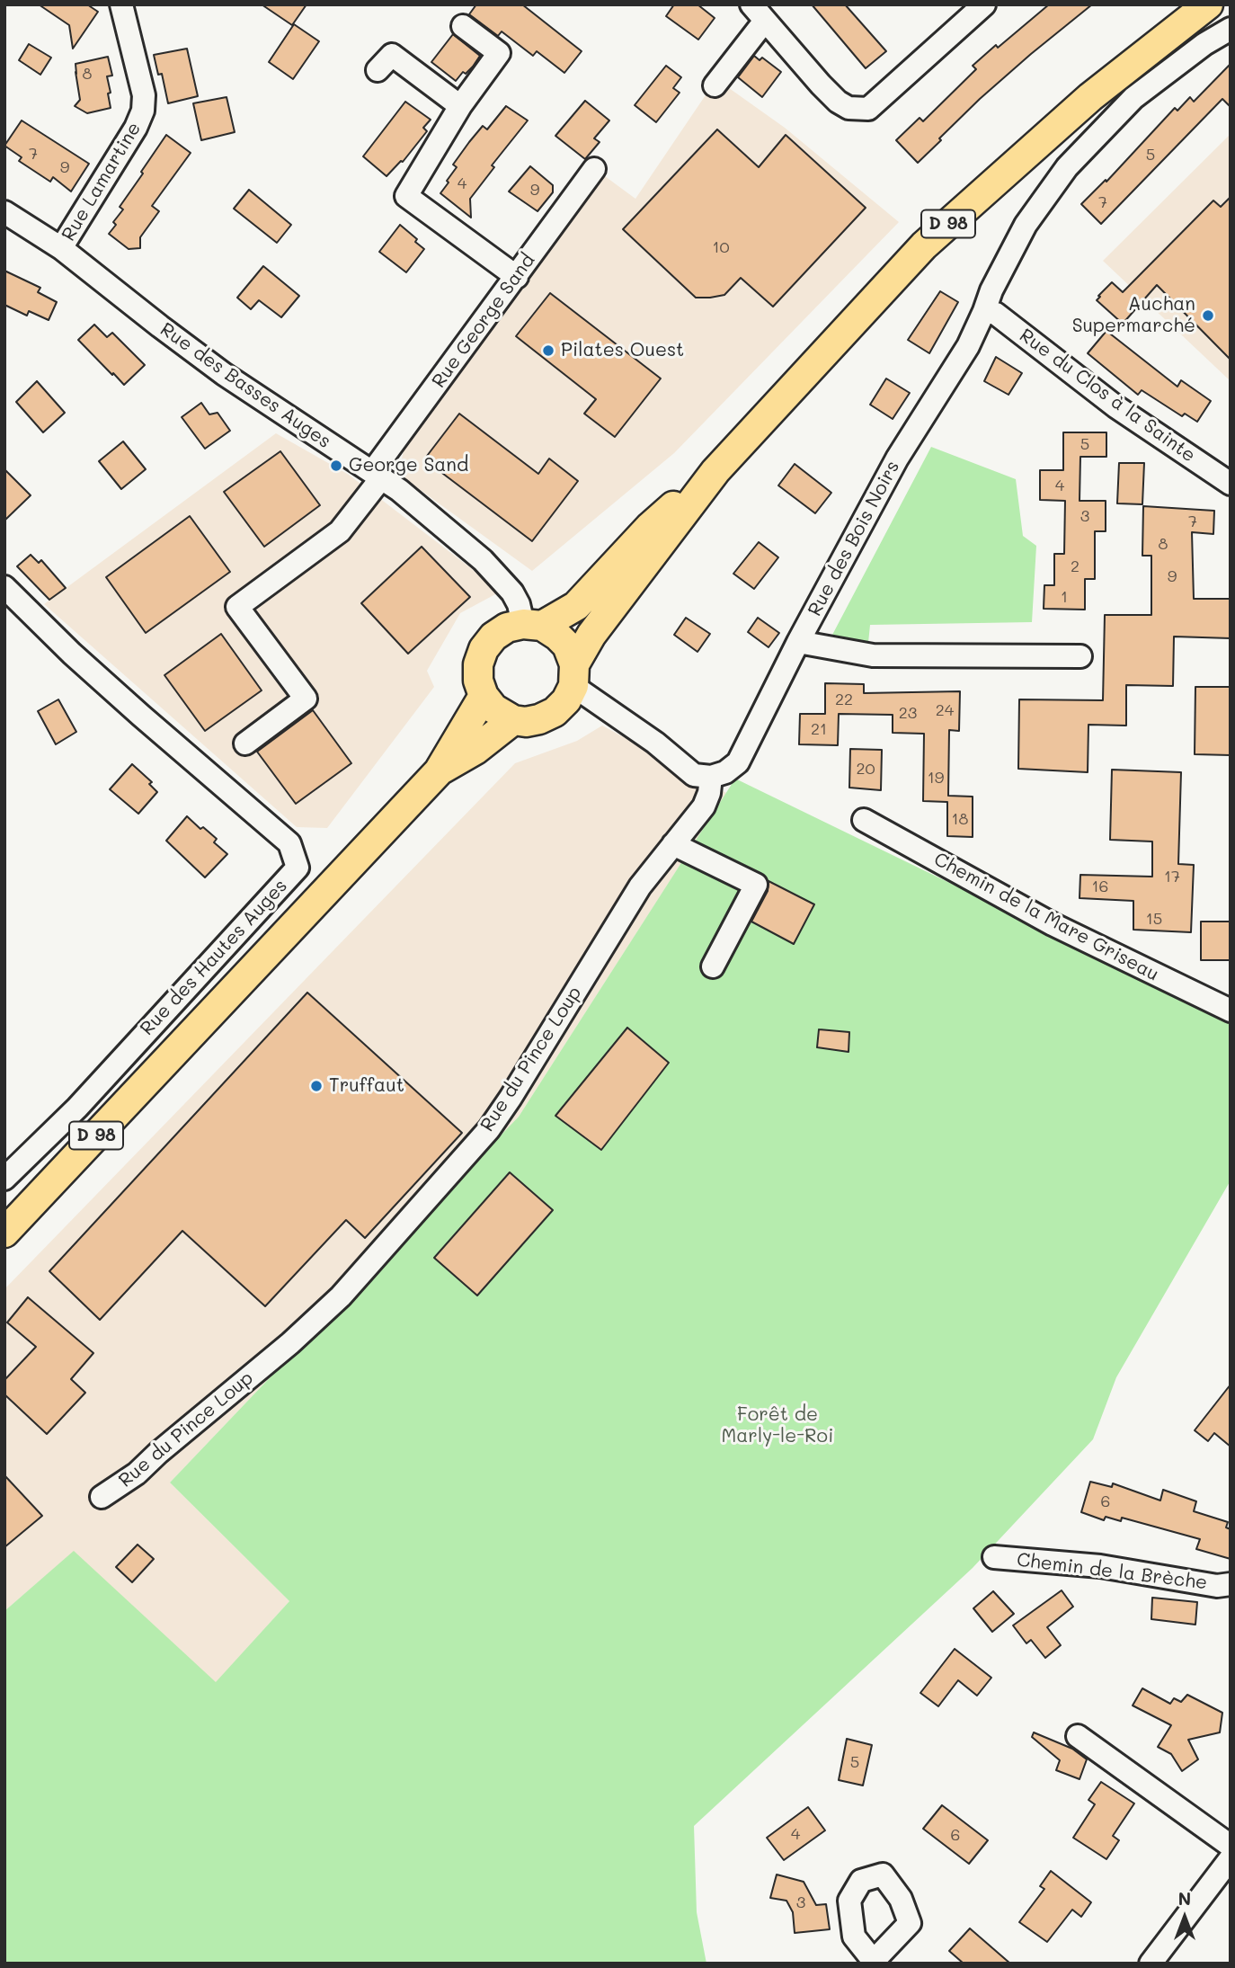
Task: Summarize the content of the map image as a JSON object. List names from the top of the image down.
{
  "streets": {
    "main road": ["D 98"],
    "street": [
      "Rue Lamartine",
      "Rue George Sand",
      "Rue des Basses Auges",
      "Rue du Clos à la Sainte",
      "Rue des Bois Noirs",
      "Chemin de la Mare Griseau",
      "Rue des Hautes Auges",
      "Rue du Pince Loup",
      "Chemin de la Brèche"
    ]
  },
  "crossings": [
    ["Rue Lamartine", "Rue des Basses Auges"],
    ["D 98", "Rue des Basses Auges"],
    ["Rue George Sand", "Rue des Basses Auges"],
    ["Rue du Clos à la Sainte", "Rue des Bois Noirs"],
    ["Rue des Bois Noirs", "Rue du Pince Loup"]
  ],
  "parks": ["Forêt de Marly-le-Roi"],
  "places": [
    "Auchan Supermarché",
    "Pilates Ouest",
    "George Sand",
    "Truffaut"
  ],
  "house_numbers": [
    "8",
    "7",
    "5",
    "9",
    "4",
    "9",
    "7",
    "10",
    "5",
    "4",
    "3",
    "7",
    "8",
    "2",
    "9",
    "1",
    "22",
    "24",
    "23",
    "21",
    "20",
    "19",
    "18",
    "17",
    "16",
    "15",
    "6",
    "5",
    "4",
    "6",
    "3"
  ],
  "north": "top"
}
